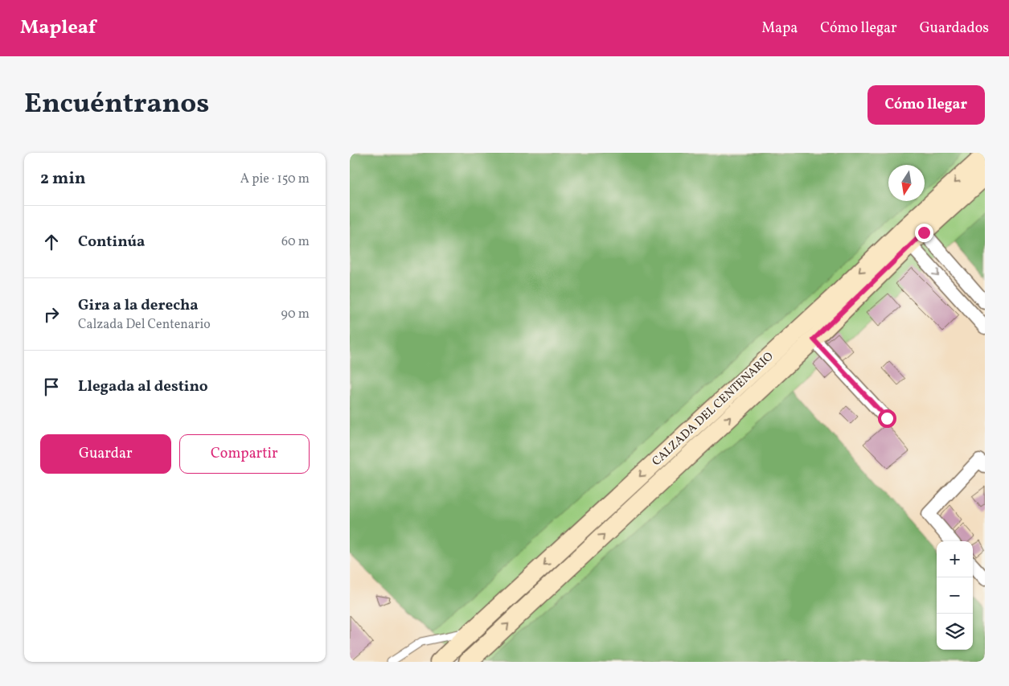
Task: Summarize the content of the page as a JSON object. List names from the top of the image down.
{
  "streets": {
    "main road": ["CALZADA DEL CENTENARIO"]
  },
  "north": "bottom",
  "page": {
    "header": "Mapleaf",
    "nav": ["Mapa", "Cómo llegar", "Guardados"],
    "title": "Encuéntranos",
    "buttons": [
      "Cómo llegar",
      ["Guardar", "Compartir"]
    ],
    "heading": ["2 min", "A pie · 150 m"],
    "list": [
      ["Continúa", "60 m"],
      ["Gira a la derecha", "Calzada Del Centenario", "90 m"],
      "Llegada al destino"
    ],
    "map_buttons": ["+", "−"]
  }
}
